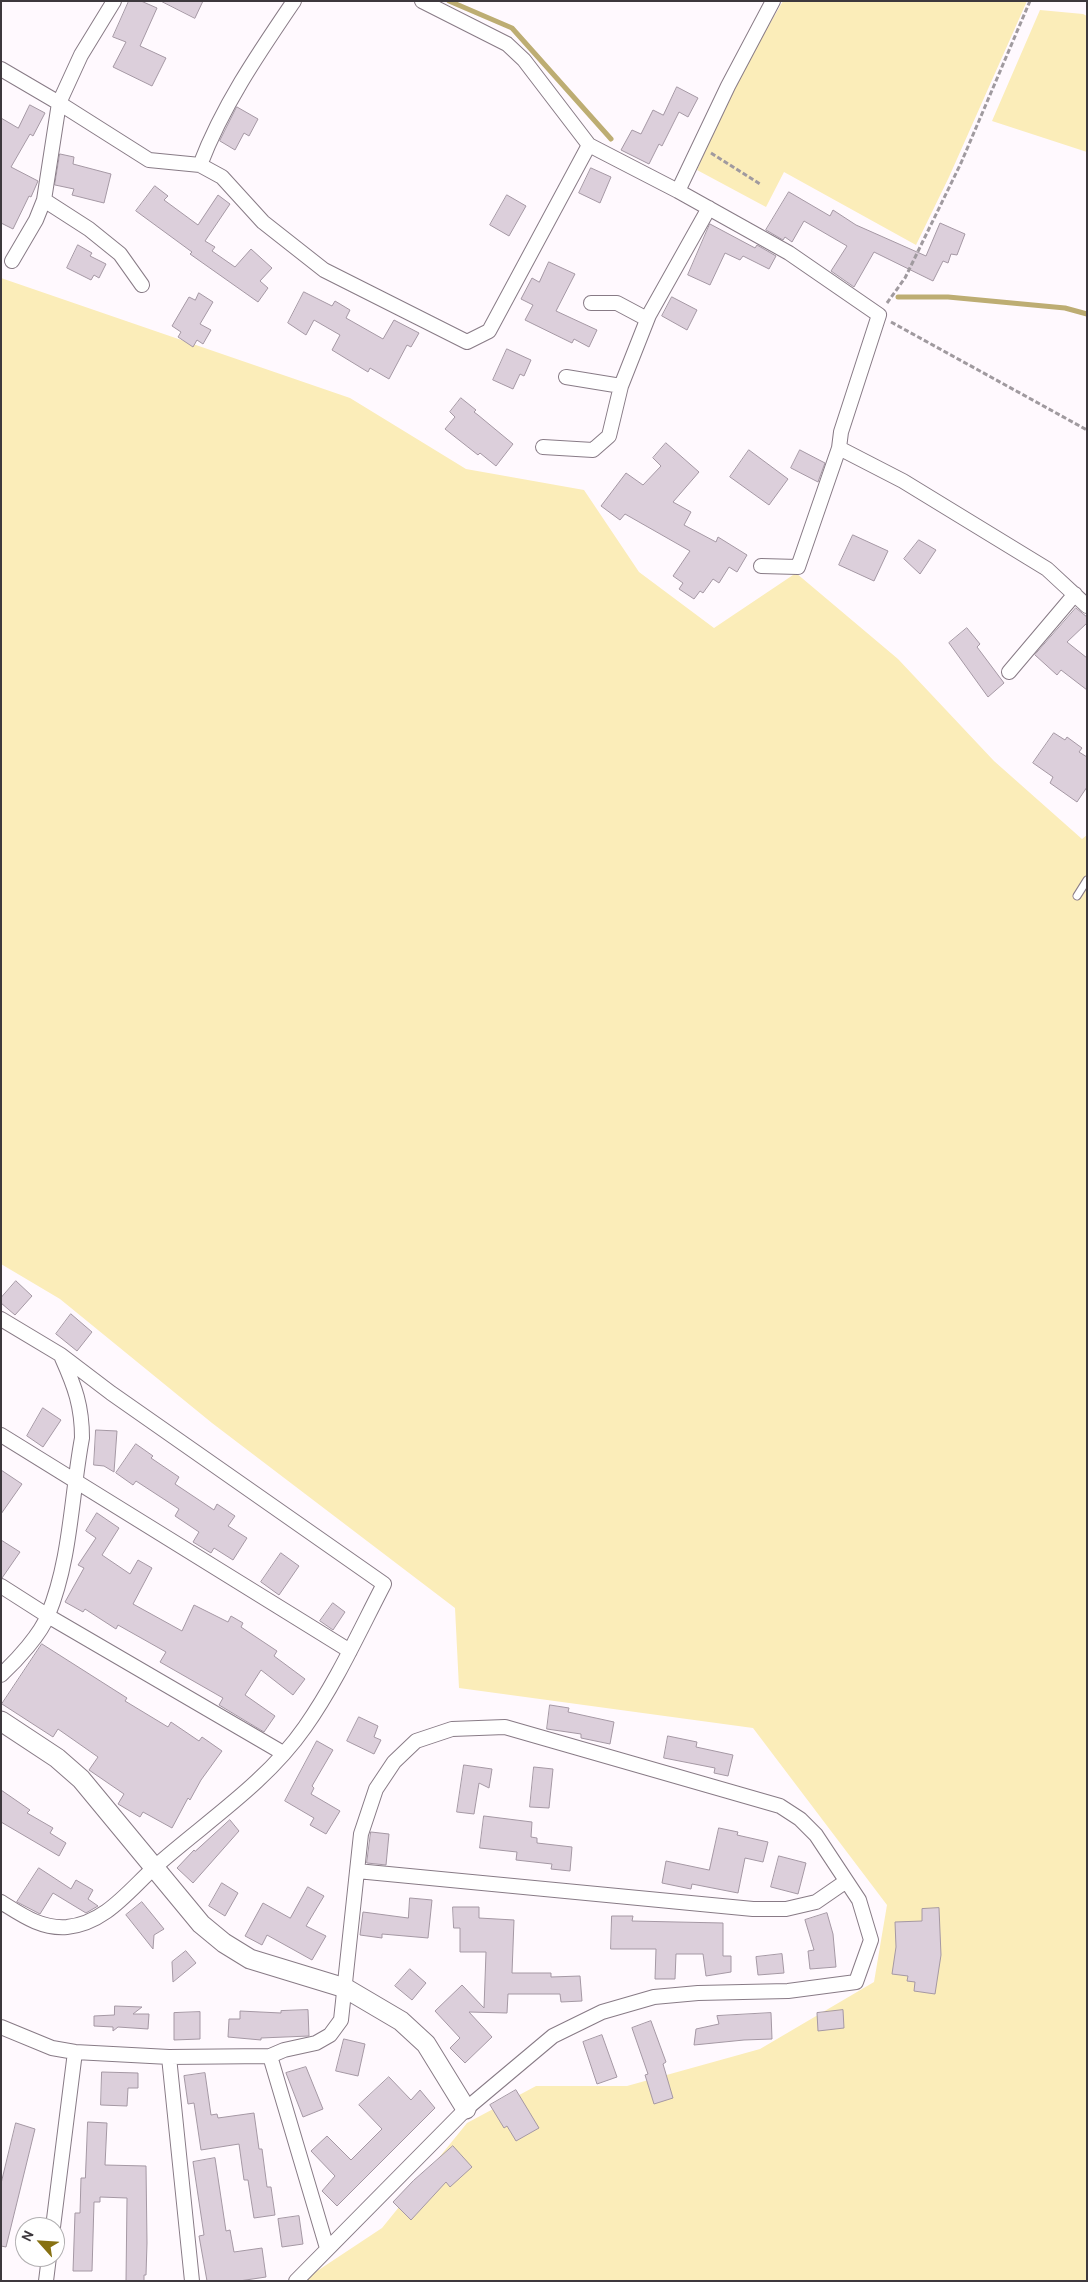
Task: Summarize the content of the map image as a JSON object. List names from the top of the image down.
{
  "north": "top left"
}
